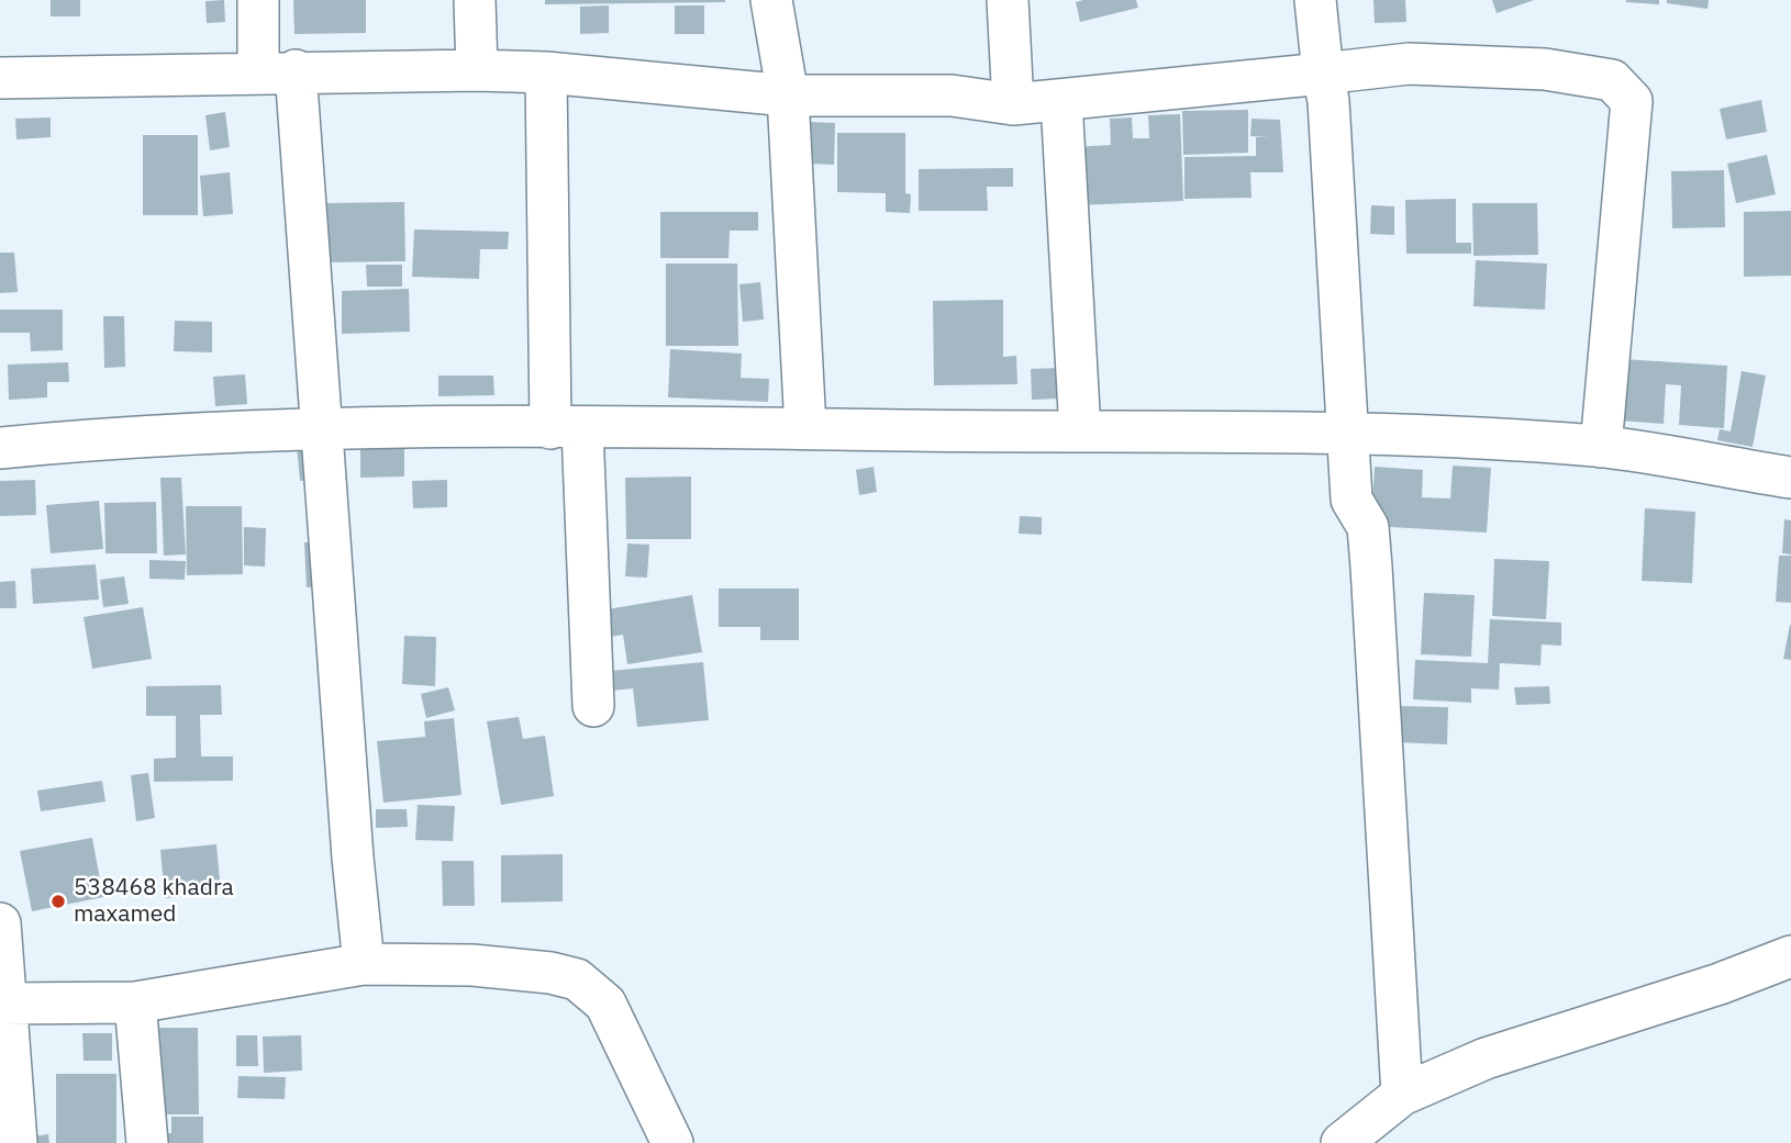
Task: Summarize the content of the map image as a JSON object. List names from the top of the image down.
{
  "places": ["538468 khadra maxamed"]
}
